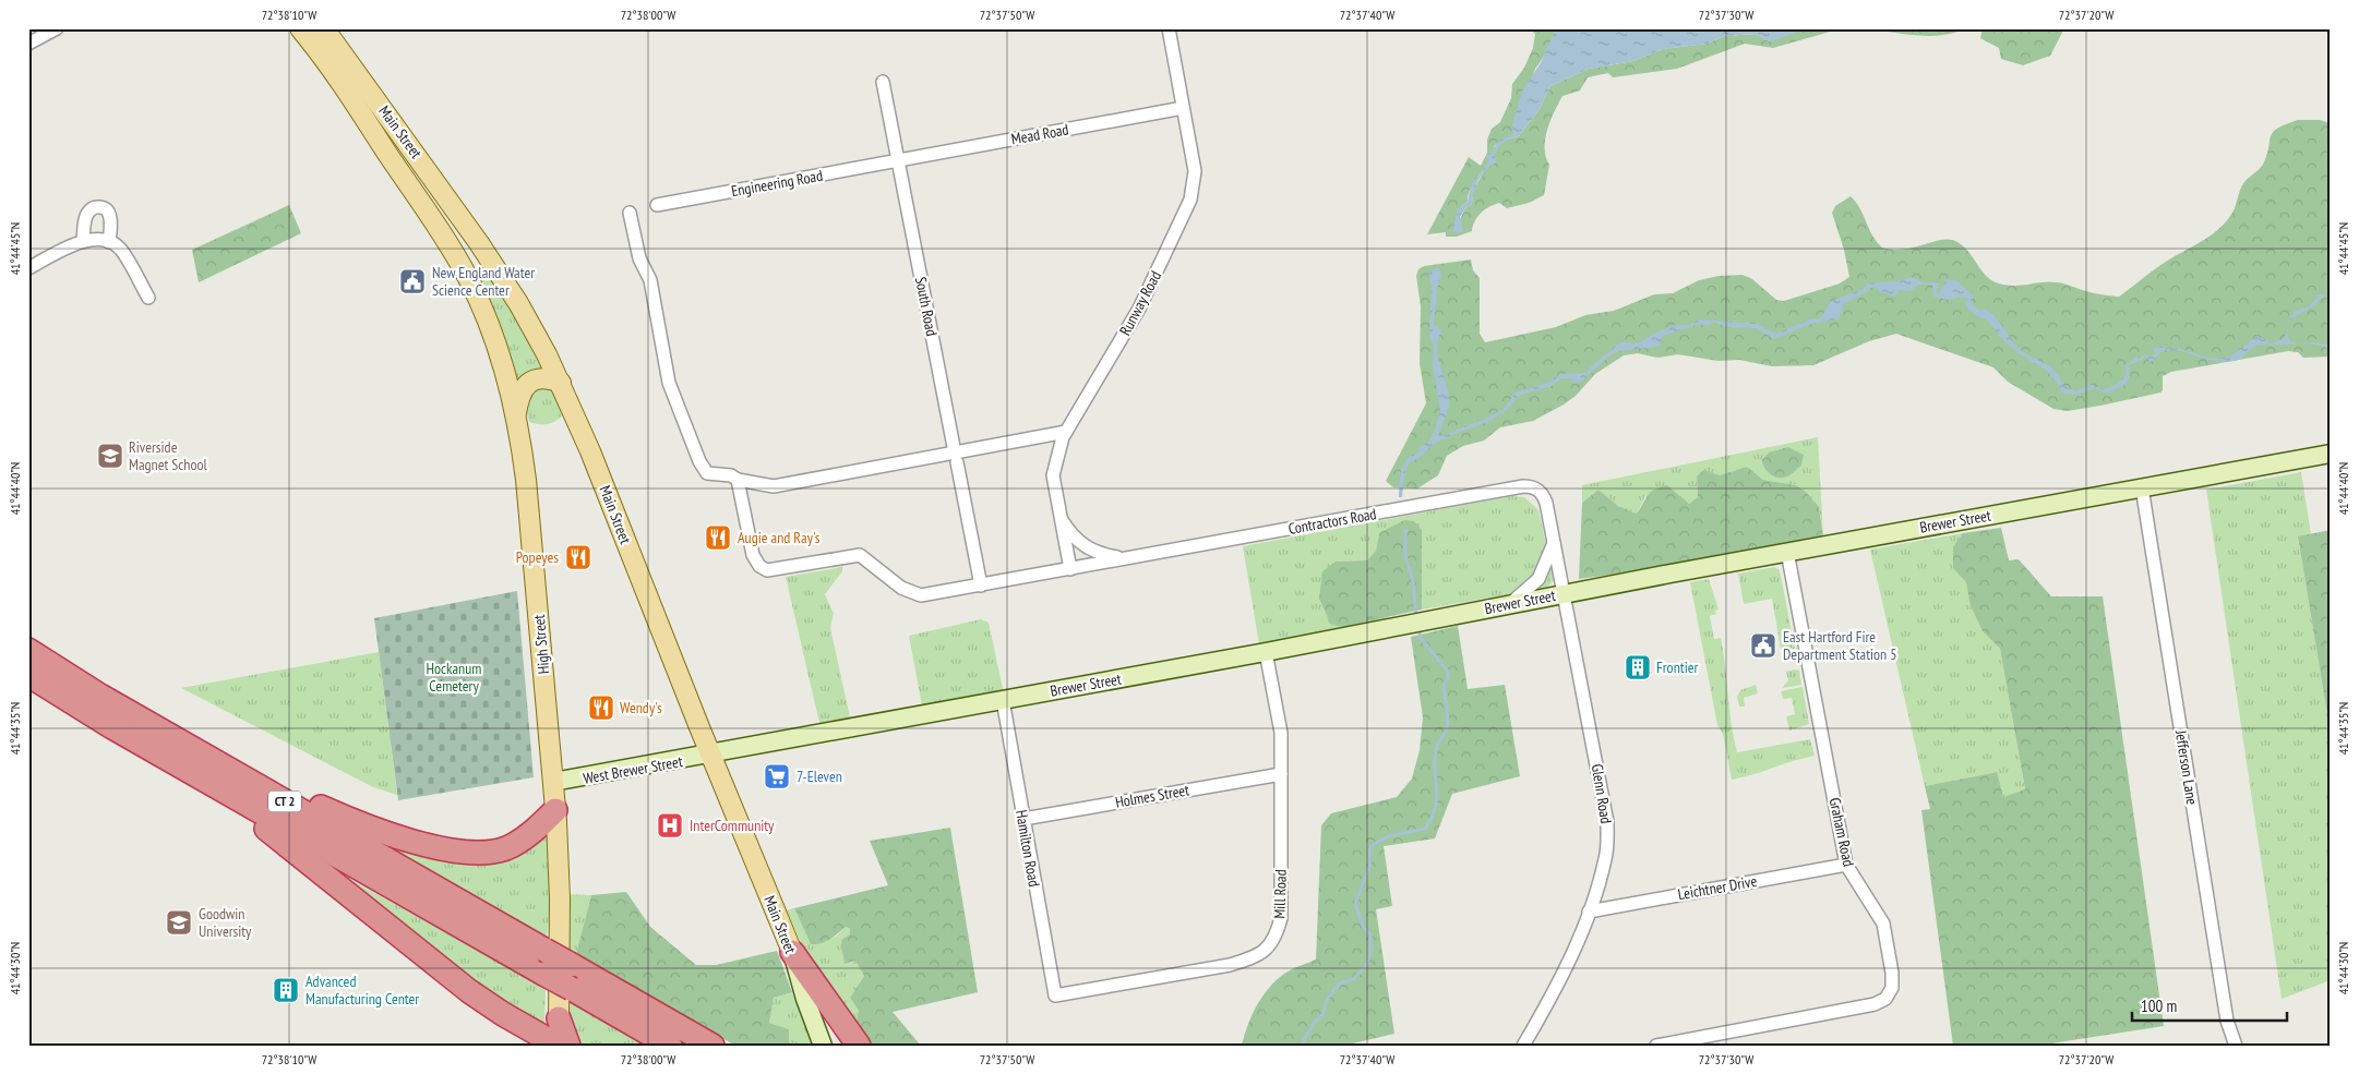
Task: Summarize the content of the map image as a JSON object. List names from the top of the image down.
{
  "streets": {
    "highway": ["CT 2"],
    "main road": [
      "Main Street",
      "Brewer Street",
      "High Street",
      "West Brewer Street"
    ],
    "street": [
      "Mead Road",
      "Engineering Road",
      "Runway Road",
      "South Road",
      "Contractors Road",
      "Jefferson Lane",
      "Glenn Road",
      "Holmes Street",
      "Graham Road",
      "Hamilton Road",
      "Leichtner Drive",
      "Mill Road"
    ]
  },
  "crossings": [
    ["Main Street", "Brewer Street"],
    ["Main Street", "High Street"],
    ["Main Street", "West Brewer Street"],
    ["Mead Road", "Engineering Road"],
    ["Mead Road", "Runway Road"],
    ["Mead Road", "South Road"],
    ["Engineering Road", "South Road"],
    ["Runway Road", "Contractors Road"],
    ["South Road", "Contractors Road"],
    ["Contractors Road", "Brewer Street"],
    ["Contractors Road", "Glenn Road"],
    ["Brewer Street", "Jefferson Lane"],
    ["Brewer Street", "West Brewer Street"],
    ["Brewer Street", "Glenn Road"],
    ["Brewer Street", "Graham Road"],
    ["Brewer Street", "Hamilton Road"],
    ["Brewer Street", "Mill Road"],
    ["High Street", "West Brewer Street"],
    ["Glenn Road", "Leichtner Drive"],
    ["Holmes Street", "Hamilton Road"],
    ["Holmes Street", "Mill Road"],
    ["Graham Road", "Leichtner Drive"],
    ["Hamilton Road", "Mill Road"]
  ],
  "parks": ["Hockanum Cemetery"],
  "places": {
    "public building": ["New England Water Science Center", "East Hartford Fire Department Station 5"],
    "school or university": ["Riverside Magnet School", "Goodwin University"],
    "restaurant": ["Augie and Ray's", "Popeyes", "Wendy's"],
    "building": ["Frontier", "Advanced Manufacturing Center"],
    "supermarket": ["7-Eleven"],
    "hospital": ["InterCommunity"]
  },
  "scale_bar": "100 m",
  "coordinates": [
    "72°38'10\"W",
    "72°38'00\"W",
    "72°37'50\"W",
    "72°37'40\"W",
    "72°37'30\"W",
    "72°37'20\"W",
    "41°44'45\"N",
    "41°44'40\"N",
    "41°44'35\"N",
    "41°44'30\"N"
  ]
}
